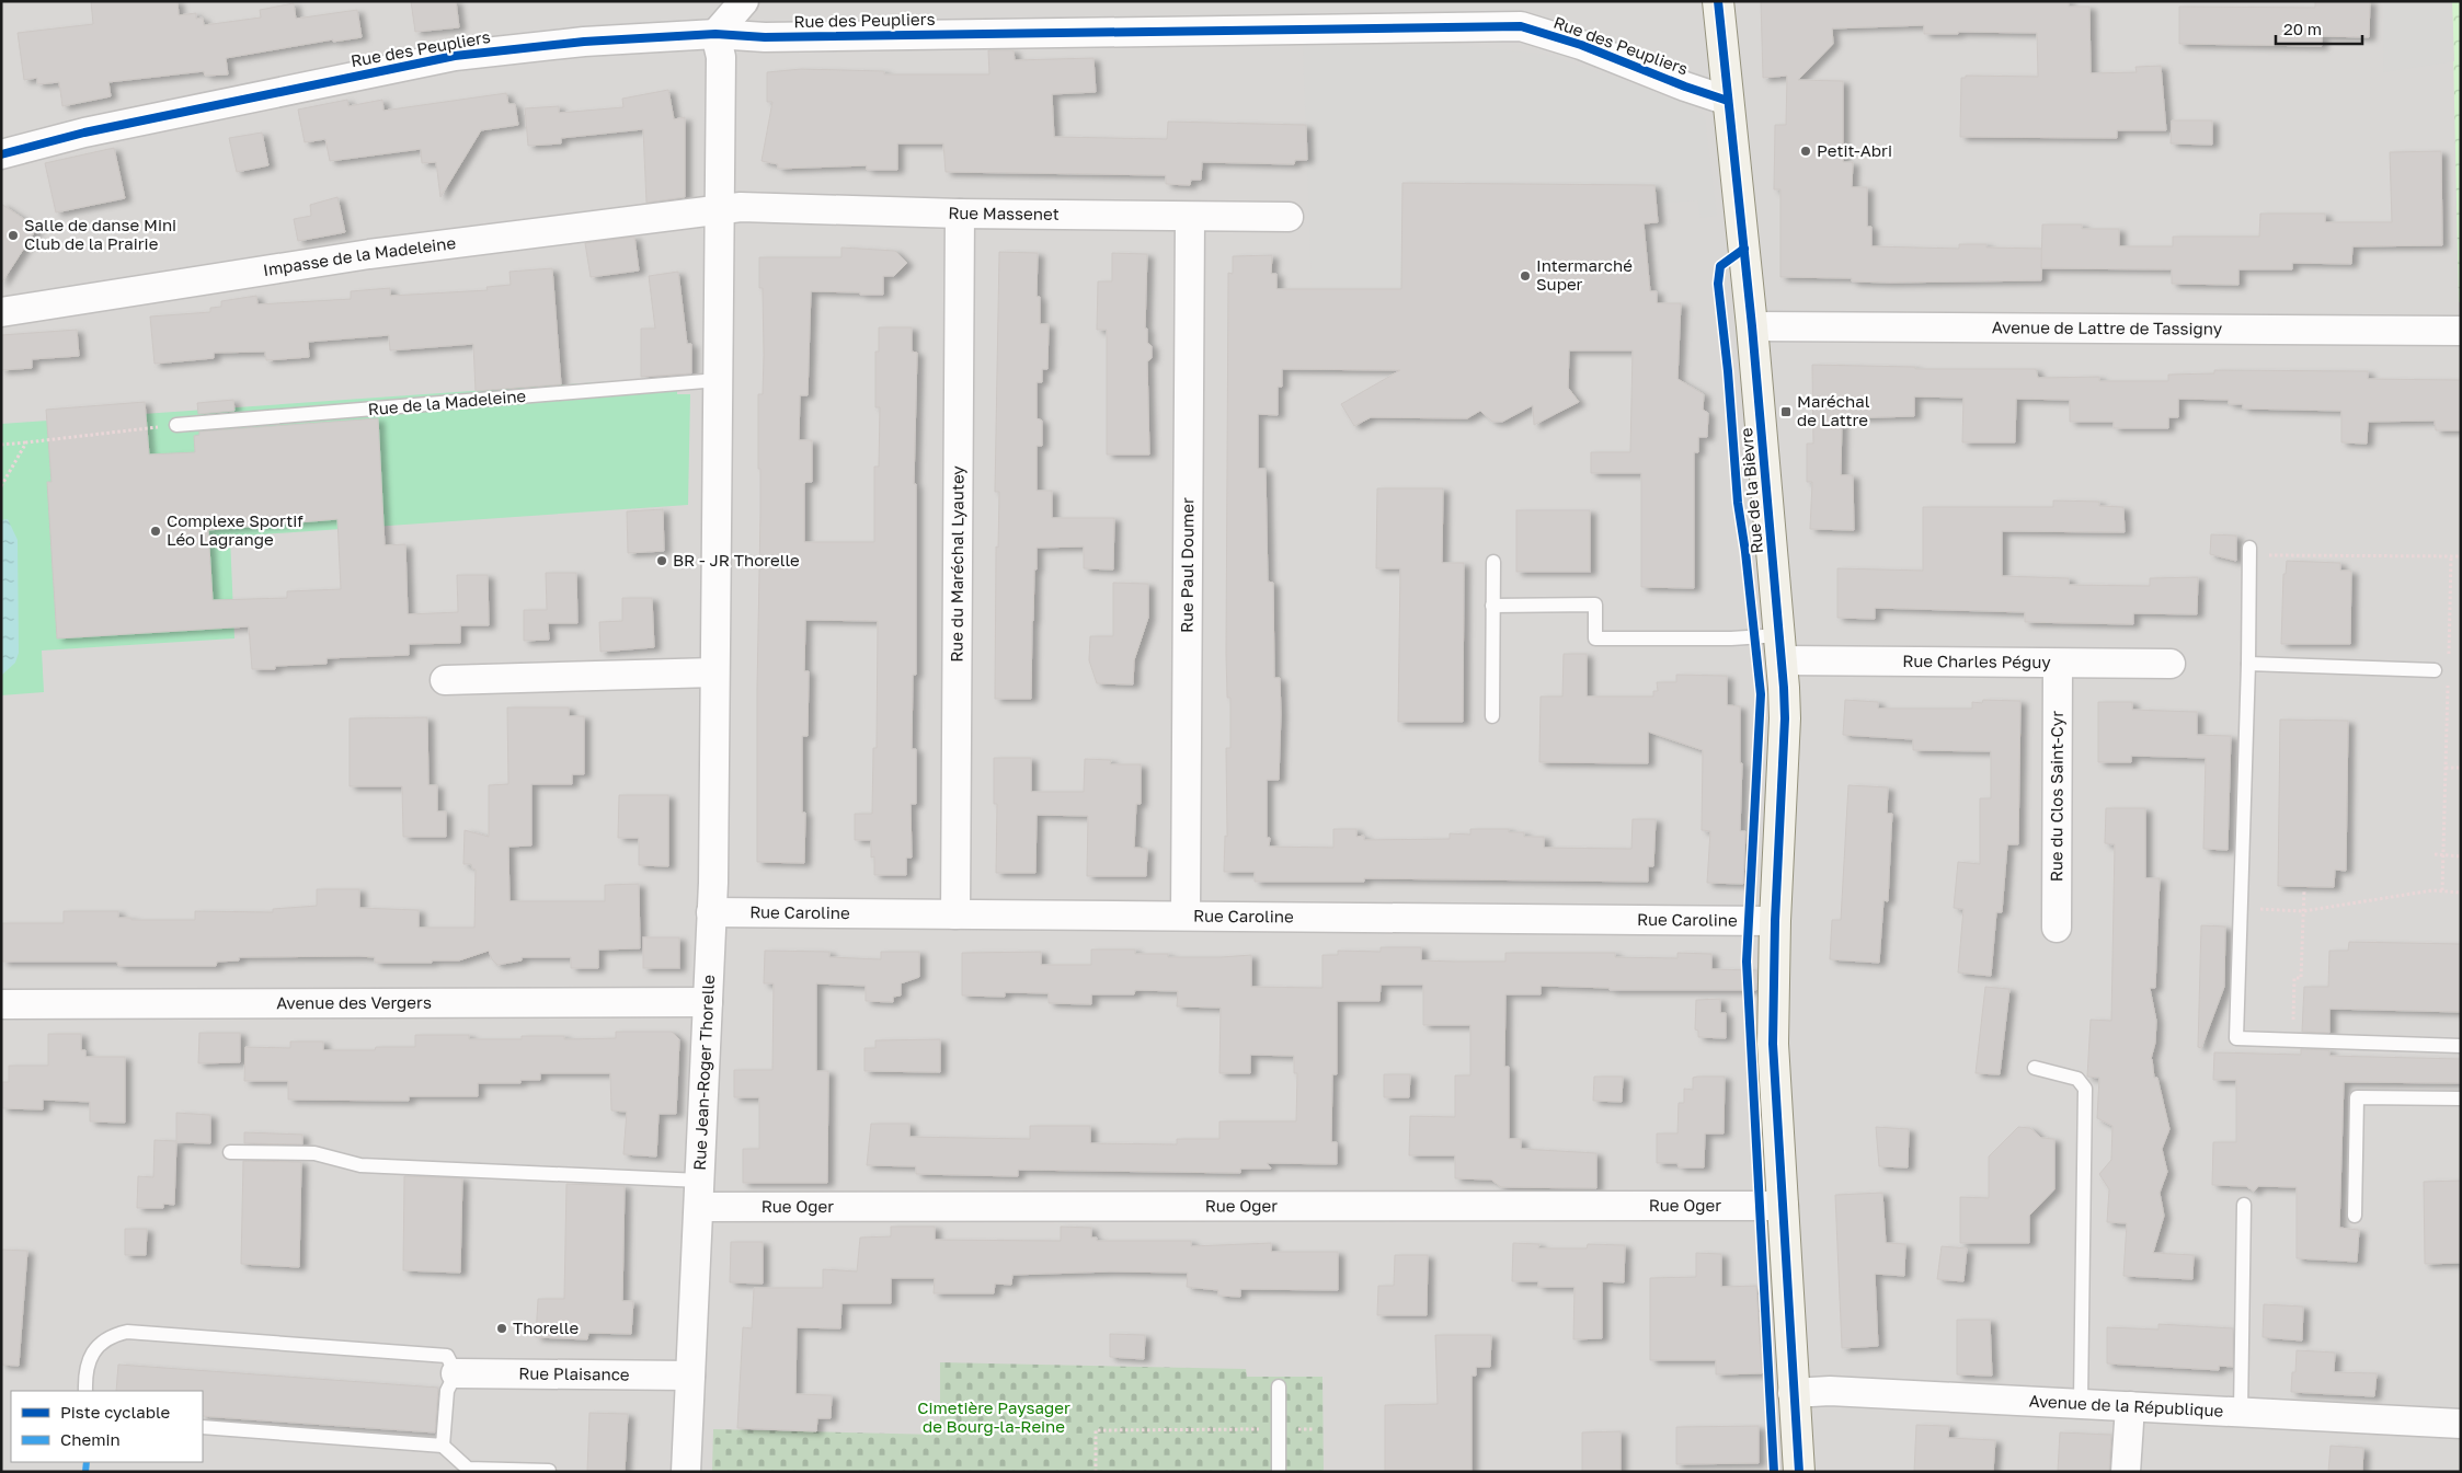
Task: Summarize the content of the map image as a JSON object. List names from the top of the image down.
{
  "streets": {
    "main road": ["Rue de la Bièvre"],
    "street": [
      "Rue des Peupliers",
      "Rue Massenet",
      "Impasse de la Madeleine",
      "Avenue de Lattre de Tassigny",
      "Rue du Maréchal Lyautey",
      "Rue Paul Doumer",
      "Rue Charles Péguy",
      "Rue du Clos Saint-Cyr",
      "Rue Caroline",
      "Avenue des Vergers",
      "Rue Jean-Roger Thorelle",
      "Rue Oger",
      "Rue Plaisance",
      "Avenue de la République"
    ],
    "lane": ["Rue de la Madeleine"]
  },
  "crossings": [
    ["Rue des Peupliers", "Rue de la Bièvre"],
    ["Rue des Peupliers", "Rue Jean-Roger Thorelle"],
    ["Rue Massenet", "Impasse de la Madeleine"],
    ["Rue Massenet", "Rue du Maréchal Lyautey"],
    ["Rue Massenet", "Rue Paul Doumer"],
    ["Rue Massenet", "Rue Jean-Roger Thorelle"],
    ["Impasse de la Madeleine", "Rue Jean-Roger Thorelle"],
    ["Avenue de Lattre de Tassigny", "Rue de la Bièvre"],
    ["Rue de la Madeleine", "Rue Jean-Roger Thorelle"],
    ["Rue de la Bièvre", "Rue Charles Péguy"],
    ["Rue de la Bièvre", "Rue Caroline"],
    ["Rue de la Bièvre", "Rue Oger"],
    ["Rue de la Bièvre", "Avenue de la République"],
    ["Rue du Maréchal Lyautey", "Rue Caroline"],
    ["Rue Paul Doumer", "Rue Caroline"],
    ["Rue Charles Péguy", "Rue du Clos Saint-Cyr"],
    ["Rue Caroline", "Rue Jean-Roger Thorelle"],
    ["Avenue des Vergers", "Rue Jean-Roger Thorelle"],
    ["Rue Jean-Roger Thorelle", "Rue Oger"],
    ["Rue Jean-Roger Thorelle", "Rue Plaisance"]
  ],
  "parks": ["Cimetière Paysager de Bourg-la-Reine"],
  "places": {
    "other": [
      "Petit-Abri",
      "Salle de danse Mini Club de la Prairie",
      "Intermarché Super",
      "Complexe Sportif Léo Lagrange",
      "BR - JR Thorelle",
      "Thorelle"
    ],
    "transit": ["Maréchal de Lattre"]
  },
  "legend": ["Piste cyclable", "Chemin"],
  "scale_bar": "20 m"
}
